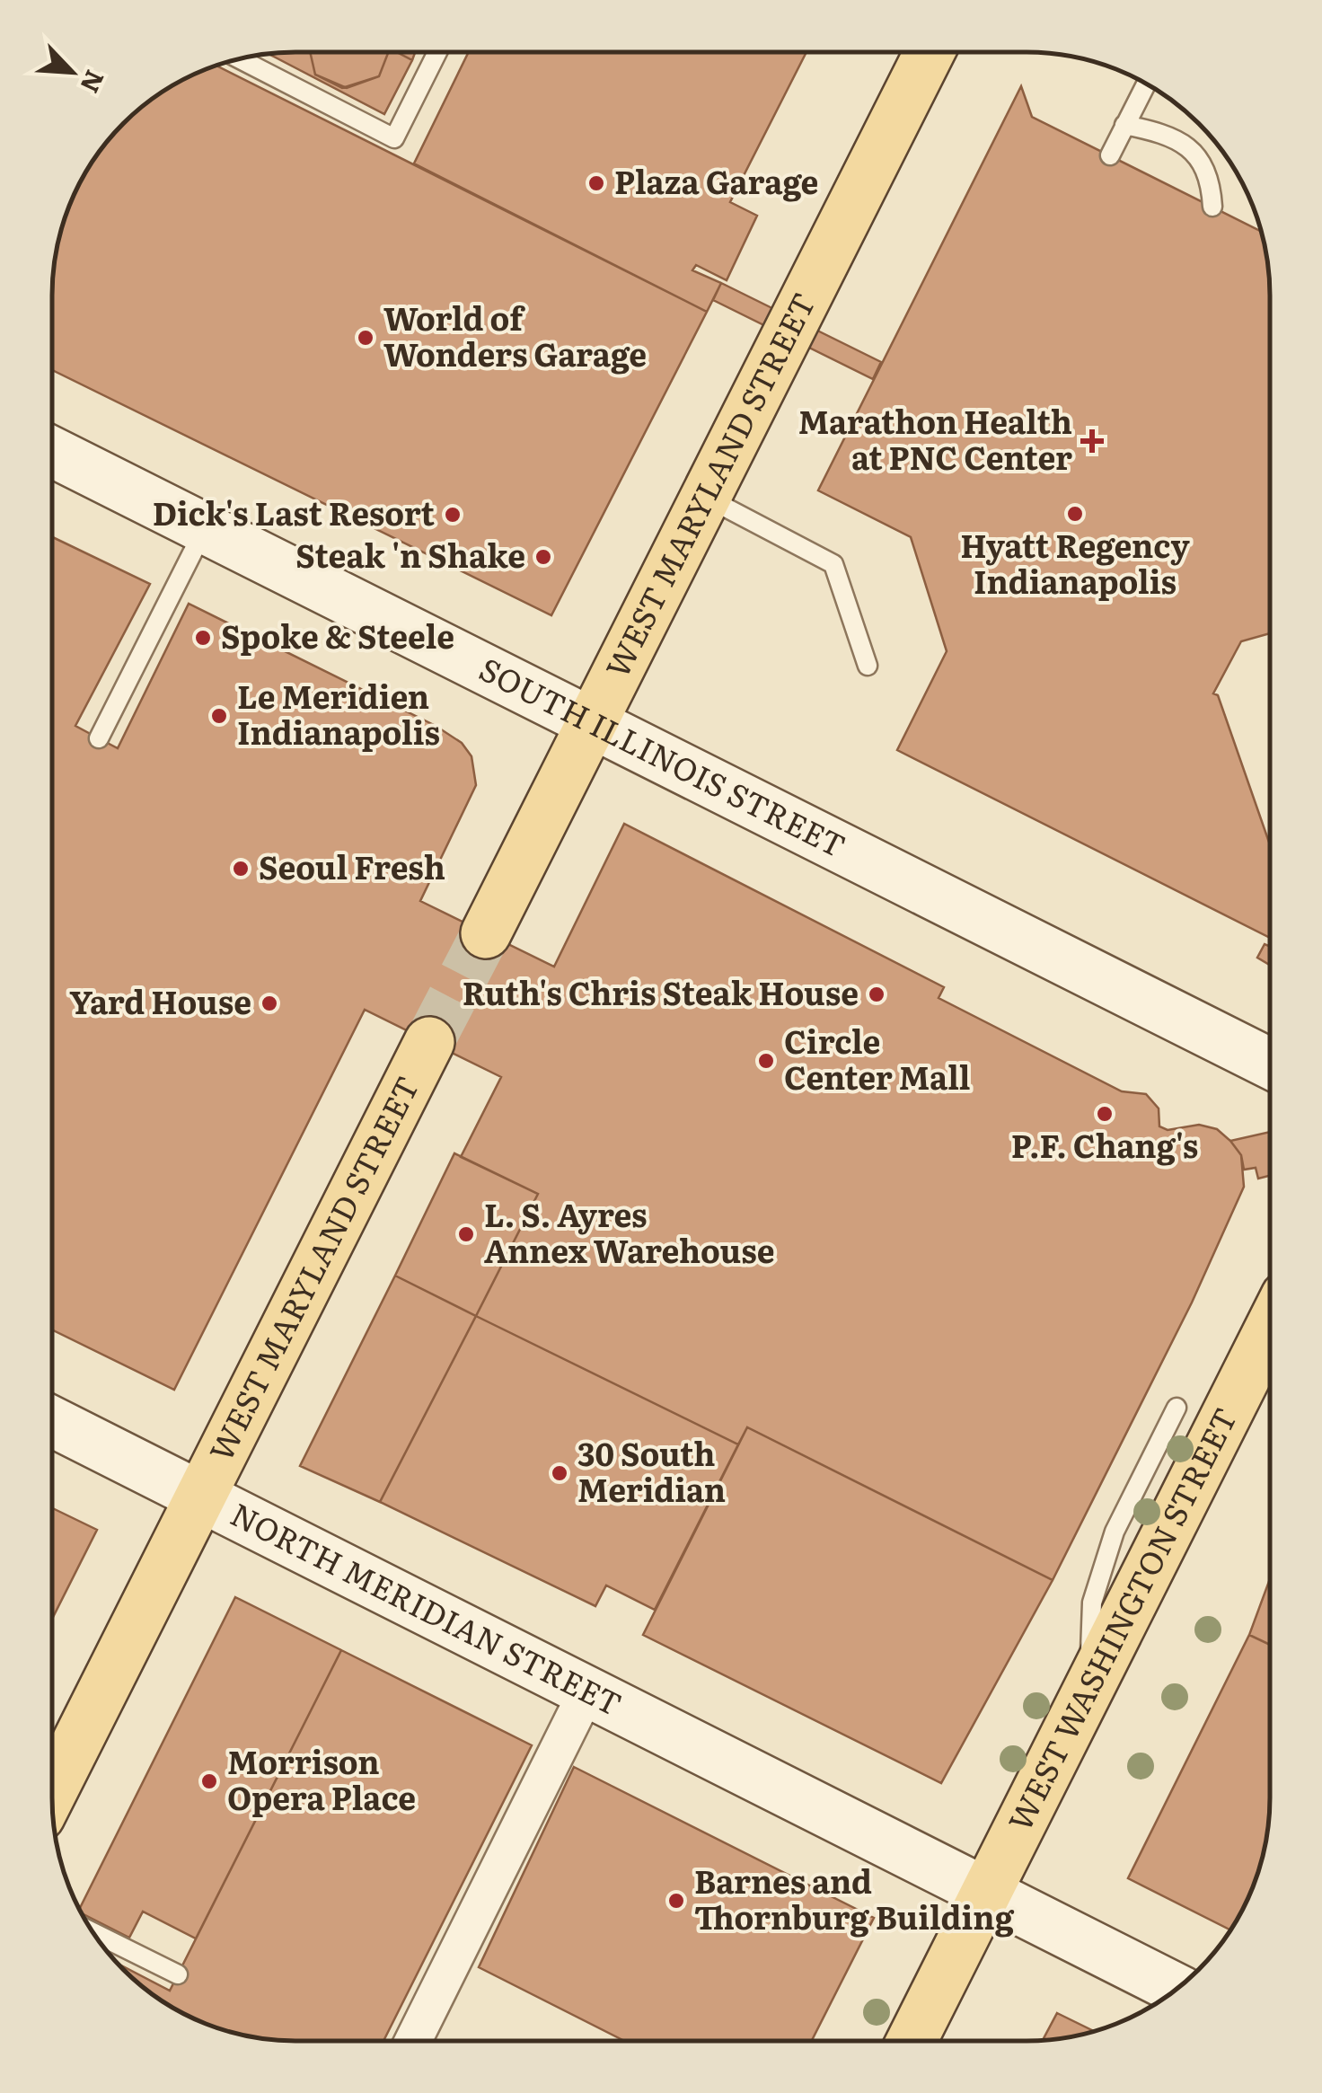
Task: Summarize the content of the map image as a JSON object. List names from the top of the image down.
{
  "streets": {
    "main road": [
      "WEST MARYLAND STREET",
      "SOUTH ILLINOIS STREET",
      "NORTH MERIDIAN STREET",
      "WEST WASHINGTON STREET"
    ]
  },
  "crossings": [
    ["WEST MARYLAND STREET", "SOUTH ILLINOIS STREET"],
    ["WEST MARYLAND STREET", "NORTH MERIDIAN STREET"],
    ["NORTH MERIDIAN STREET", "WEST WASHINGTON STREET"]
  ],
  "places": {
    "other": [
      "Plaza Garage",
      "World of Wonders Garage",
      "Hyatt Regency Indianapolis",
      "Dick's Last Resort",
      "Steak 'n Shake",
      "Spoke & Steele",
      "Le Meridien Indianapolis",
      "Seoul Fresh",
      "Ruth's Chris Steak House",
      "Yard House",
      "Circle Center Mall",
      "P.F. Chang's",
      "L. S. Ayres Annex Warehouse",
      "30 South Meridian",
      "Morrison Opera Place",
      "Barnes and Thornburg Building"
    ],
    "health": ["Marathon Health at PNC Center"]
  },
  "north": "bottom right"
}
